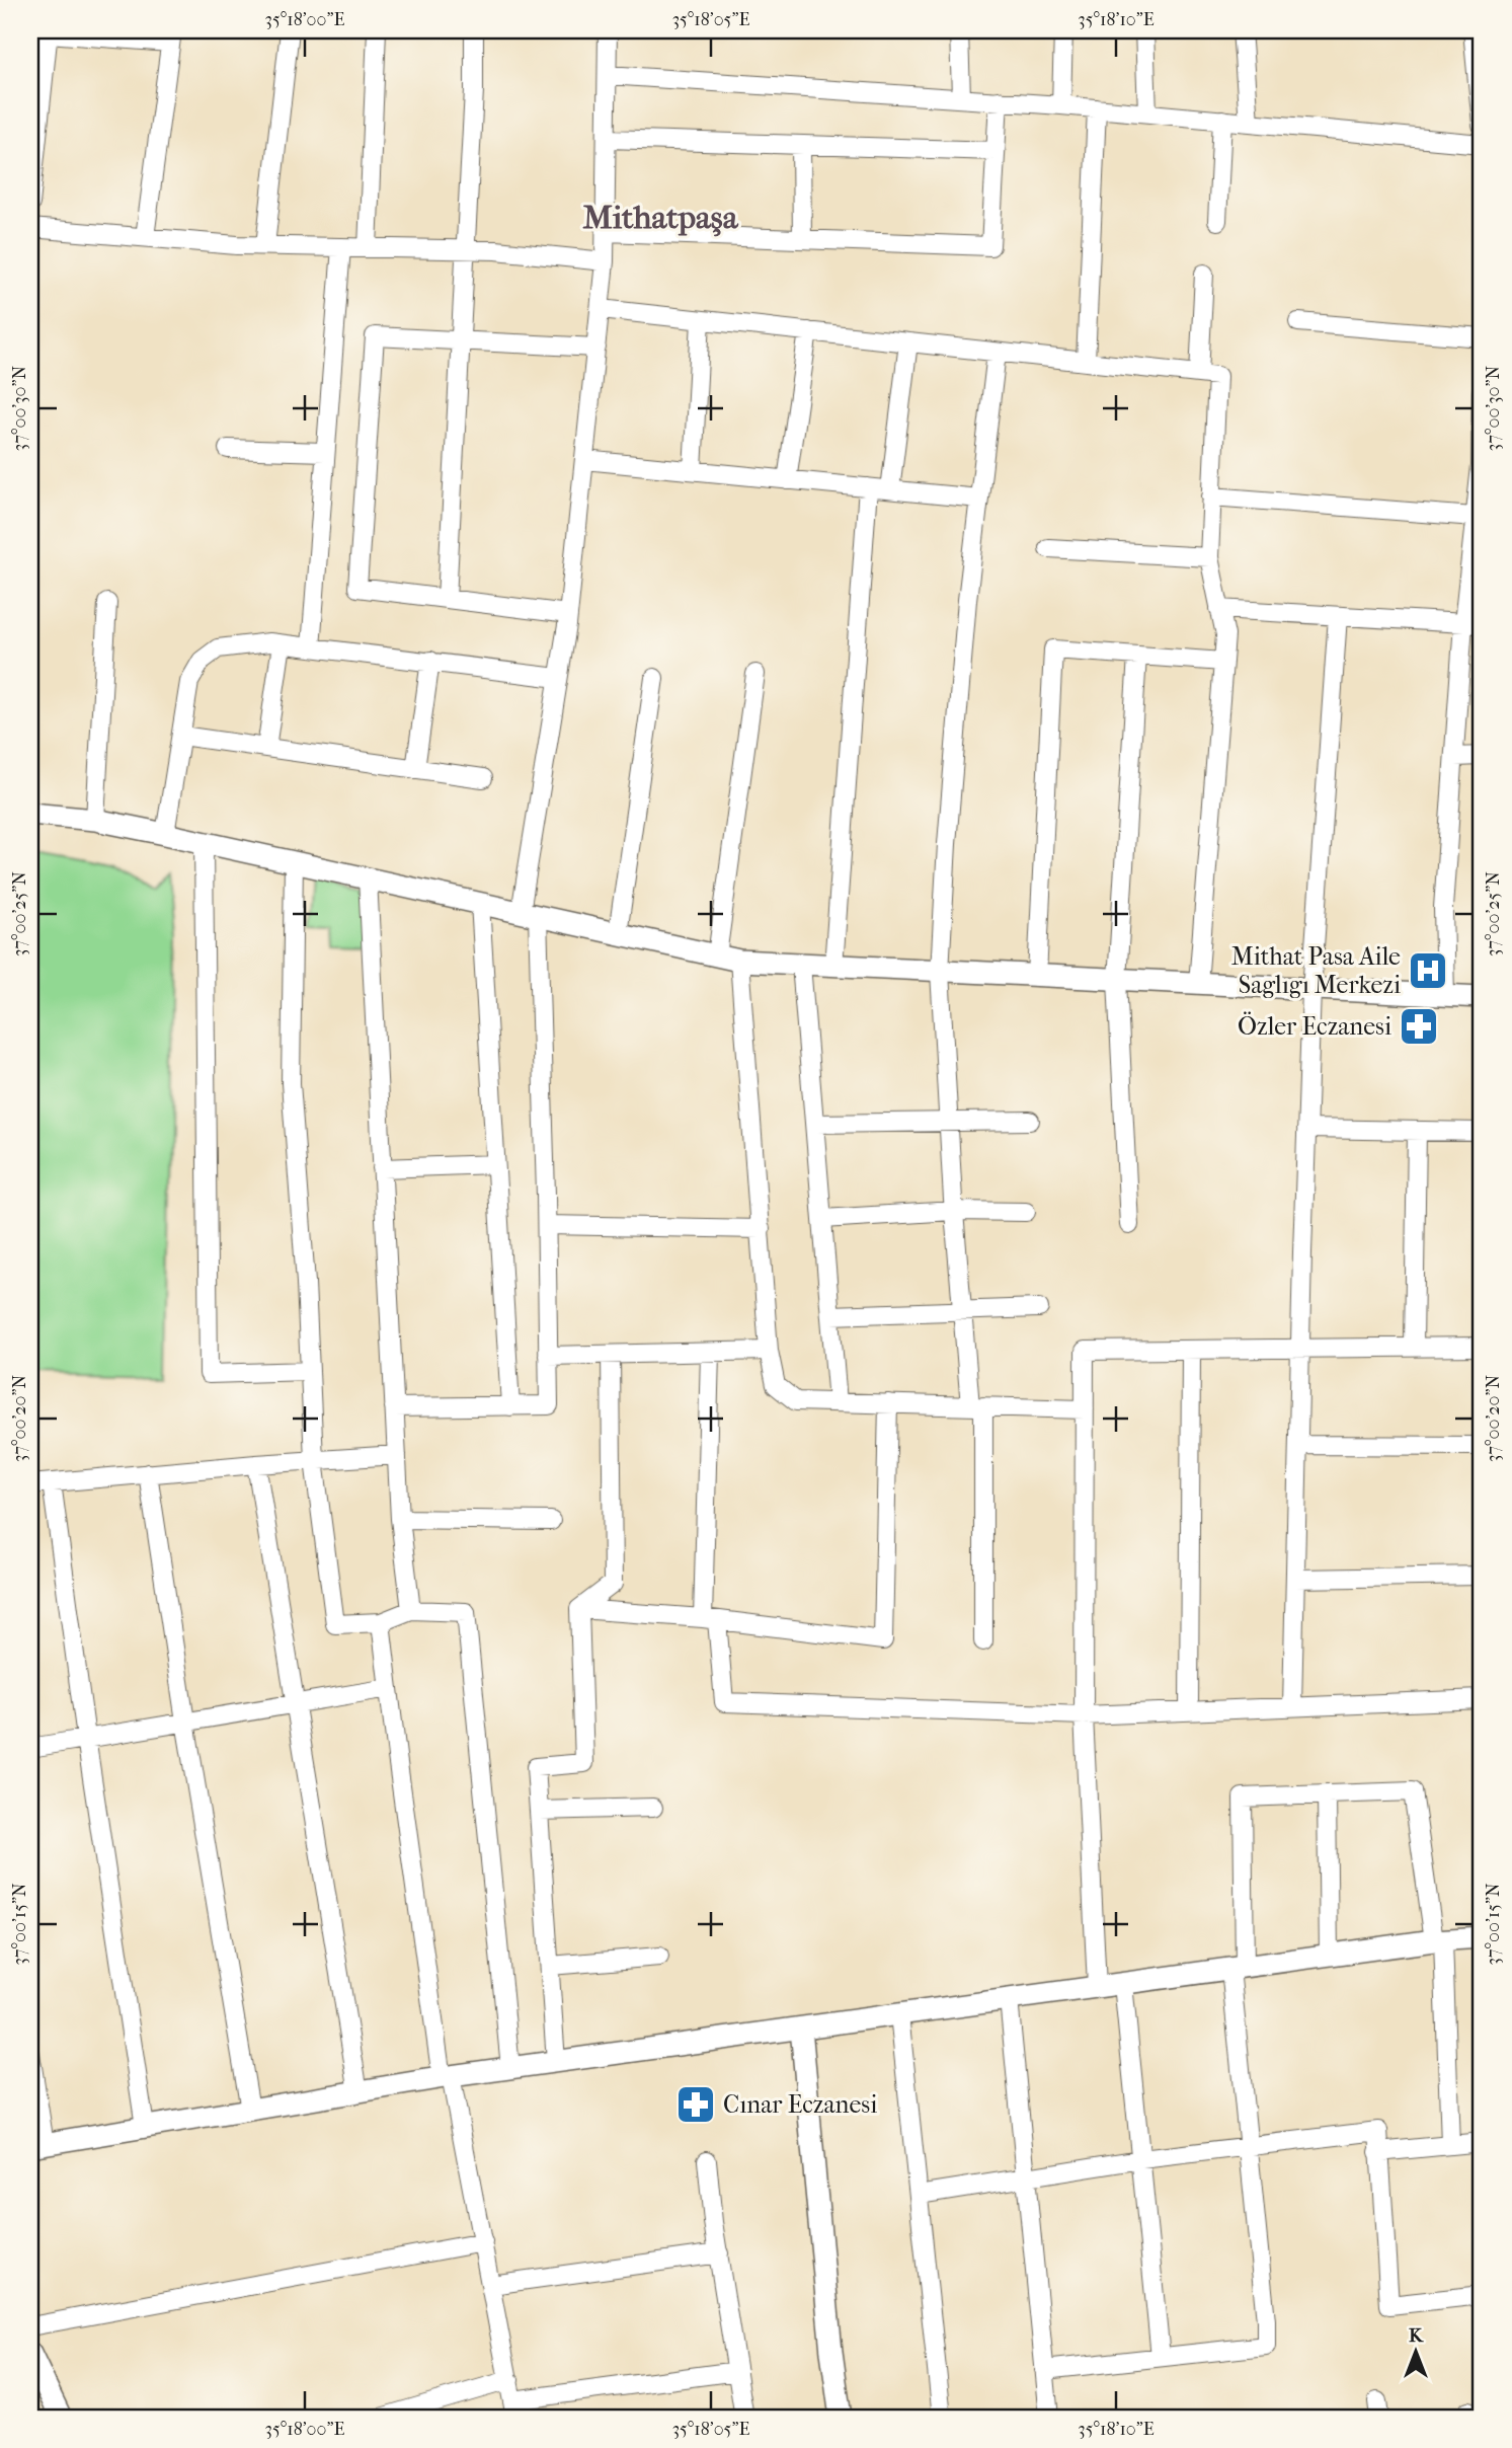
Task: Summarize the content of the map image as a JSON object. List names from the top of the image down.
{
  "districts": ["Mithatpaşa"],
  "places": {
    "hospital": ["Mithat Pasa Aile Saglıgı Merkezi"],
    "pharmacy": ["Özler Eczanesi", "Cınar Eczanesi"]
  },
  "north": "top",
  "coordinates": [
    "35°18'00\"E",
    "35°18'05\"E",
    "35°18'10\"E",
    "37°00'30\"N",
    "37°00'25\"N",
    "37°00'20\"N",
    "37°00'15\"N"
  ]
}
